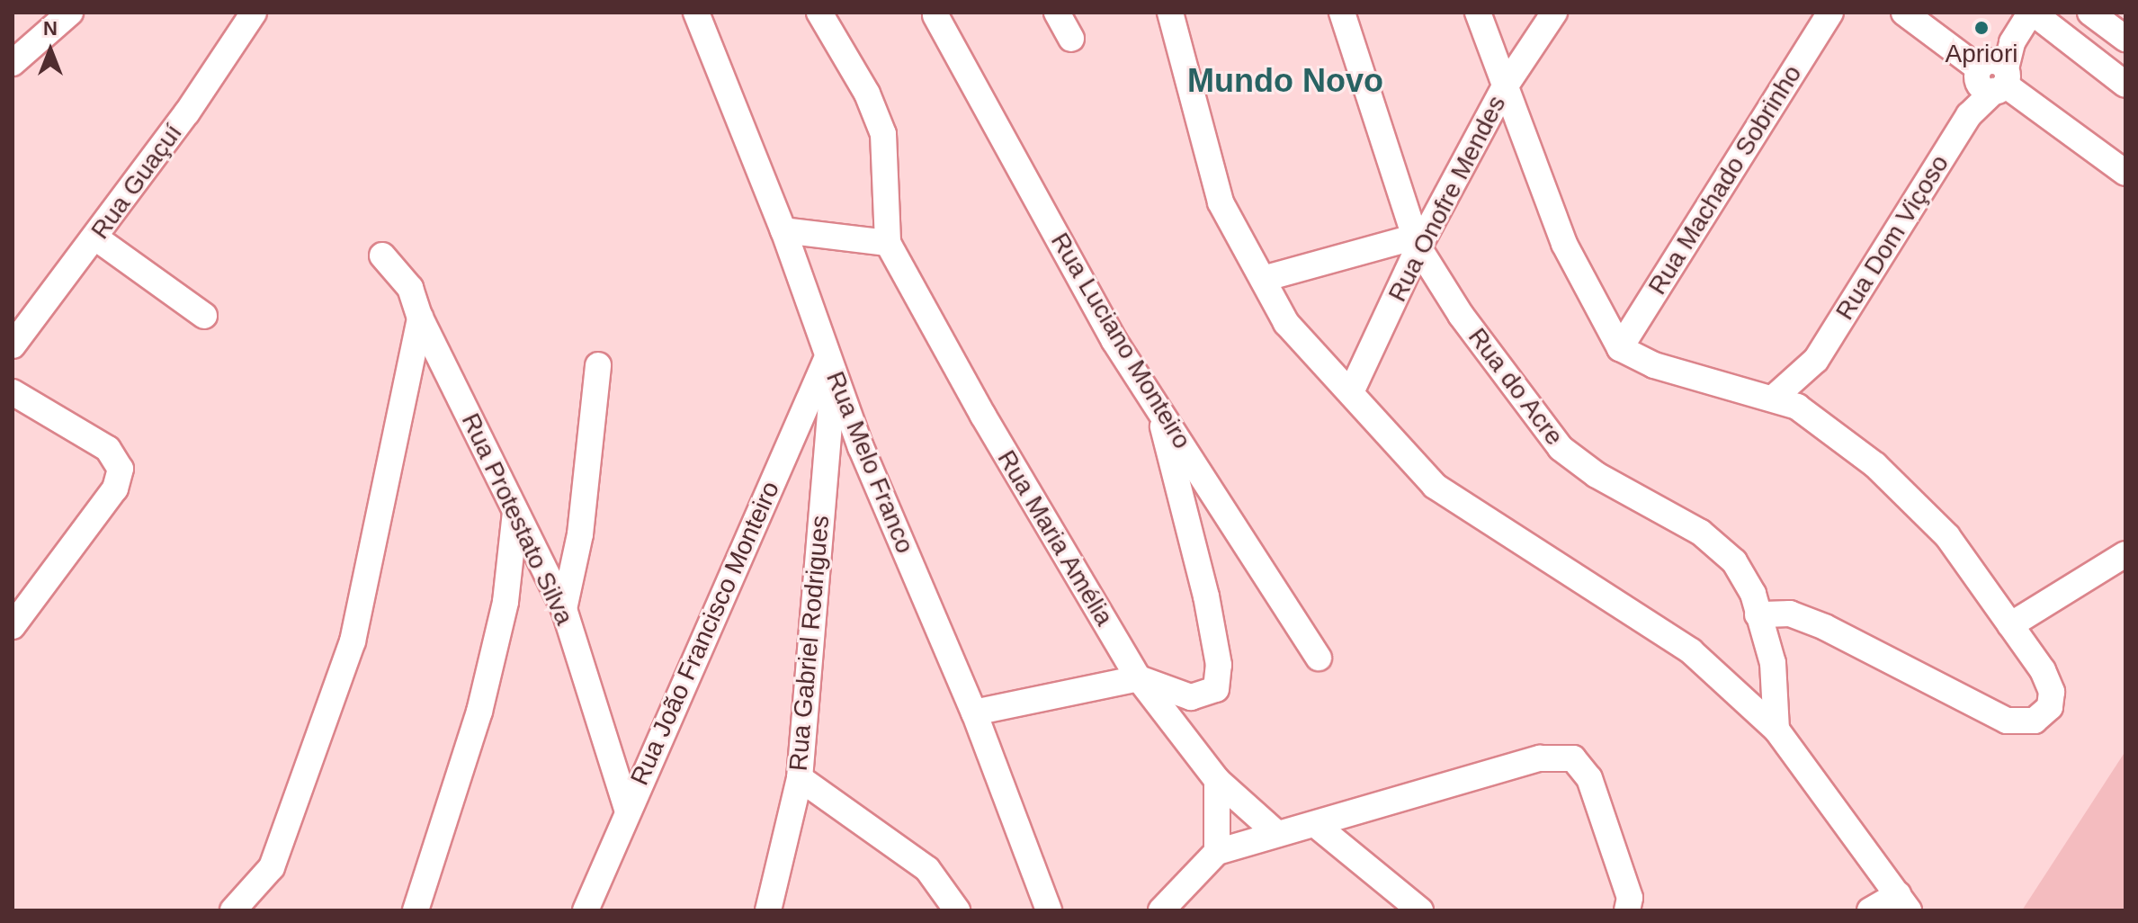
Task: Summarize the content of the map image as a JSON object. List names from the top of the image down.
{
  "streets": {
    "street": [
      "Rua Machado Sobrinho",
      "Rua Guaçuí",
      "Rua Onofre Mendes",
      "Rua Dom Viçoso",
      "Rua Luciano Monteiro",
      "Rua do Acre",
      "Rua Melo Franco",
      "Rua Protestato Silva",
      "Rua Maria Amélia",
      "Rua João Francisco Monteiro",
      "Rua Gabriel Rodrigues"
    ]
  },
  "crossings": [
    ["Rua Onofre Mendes", "Rua do Acre"],
    ["Rua Melo Franco", "Rua João Francisco Monteiro"],
    ["Rua Melo Franco", "Rua Gabriel Rodrigues"],
    ["Rua Protestato Silva", "Rua João Francisco Monteiro"],
    ["Rua João Francisco Monteiro", "Rua Gabriel Rodrigues"]
  ],
  "districts": ["Mundo Novo"],
  "places": ["Apriori"],
  "north": "top"
}
